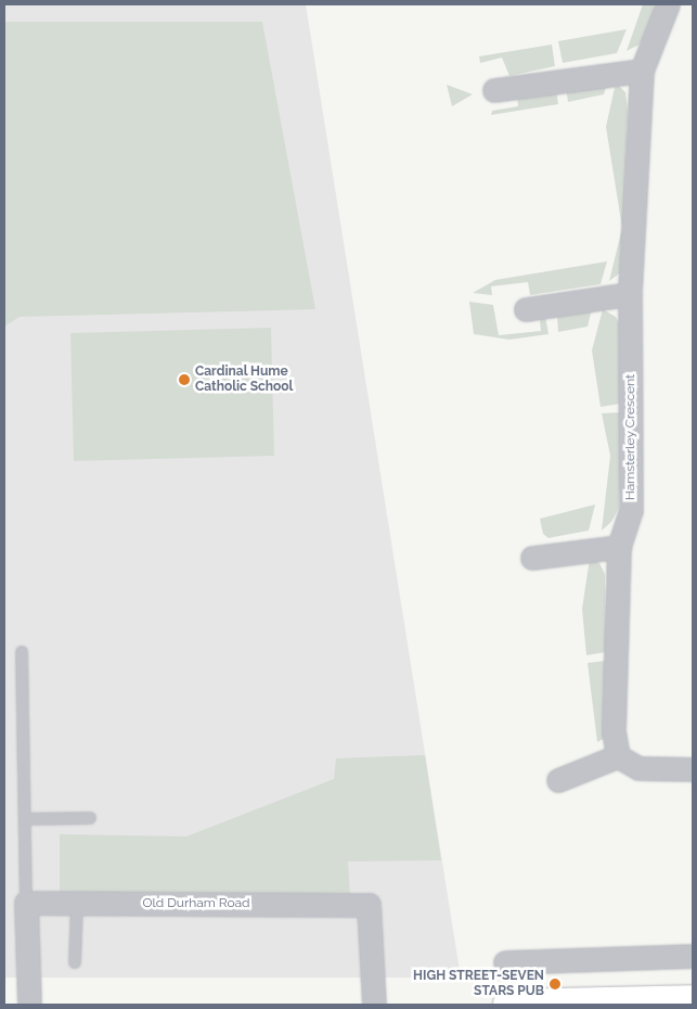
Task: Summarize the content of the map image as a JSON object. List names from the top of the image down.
{
  "streets": {
    "street": ["Hamsterley Crescent", "Old Durham Road"]
  },
  "places": ["Cardinal Hume Catholic School", "HIGH STREET-SEVEN STARS PUB"]
}
